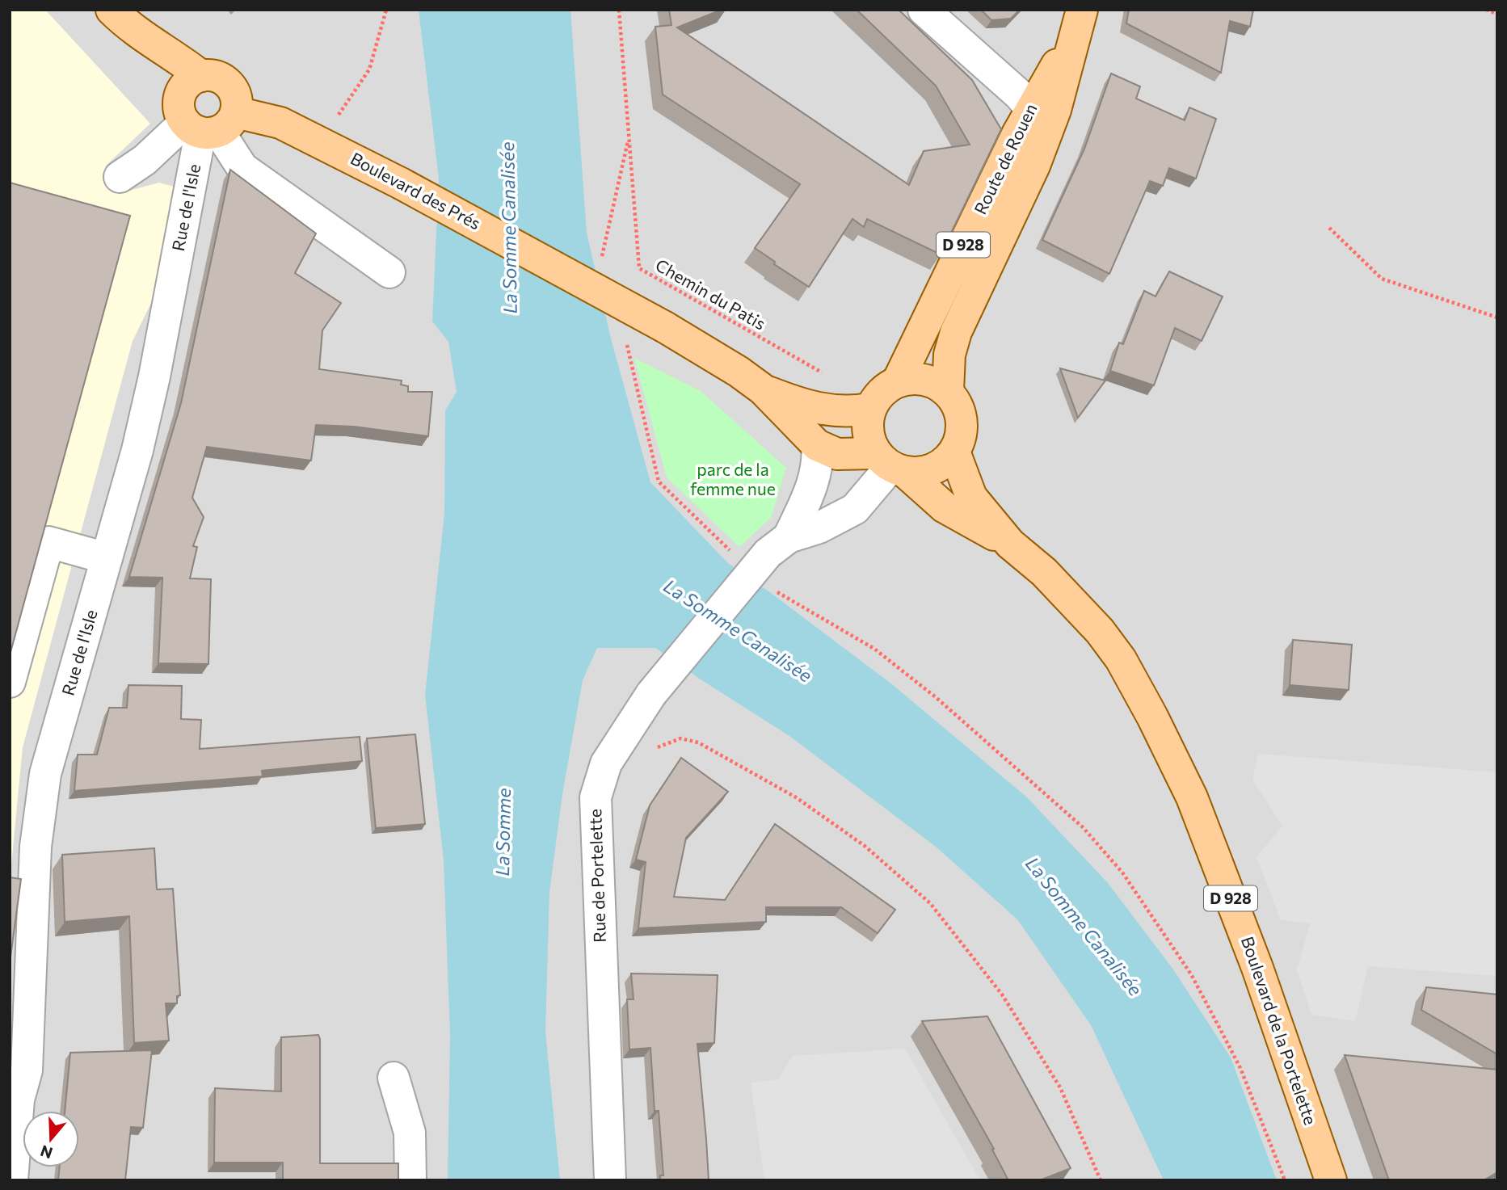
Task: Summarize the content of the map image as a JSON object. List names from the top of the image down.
{
  "streets": {
    "main road": [
      "Route de Rouen",
      "Boulevard des Prés",
      "D 928",
      "Boulevard de la Portelette"
    ],
    "street": ["Rue de l'Isle", "Rue de Portelette"],
    "path": ["Chemin du Patis"]
  },
  "crossings": [
    ["Route de Rouen", "Boulevard des Prés"],
    ["Route de Rouen", "Boulevard de la Portelette"],
    ["Boulevard des Prés", "Rue de l'Isle"],
    ["Boulevard des Prés", "Rue de Portelette"],
    ["Boulevard des Prés", "Boulevard de la Portelette"]
  ],
  "water": ["La Somme Canalisée", "La Somme"],
  "parks": ["parc de la femme nue"],
  "north": "bottom"
}
